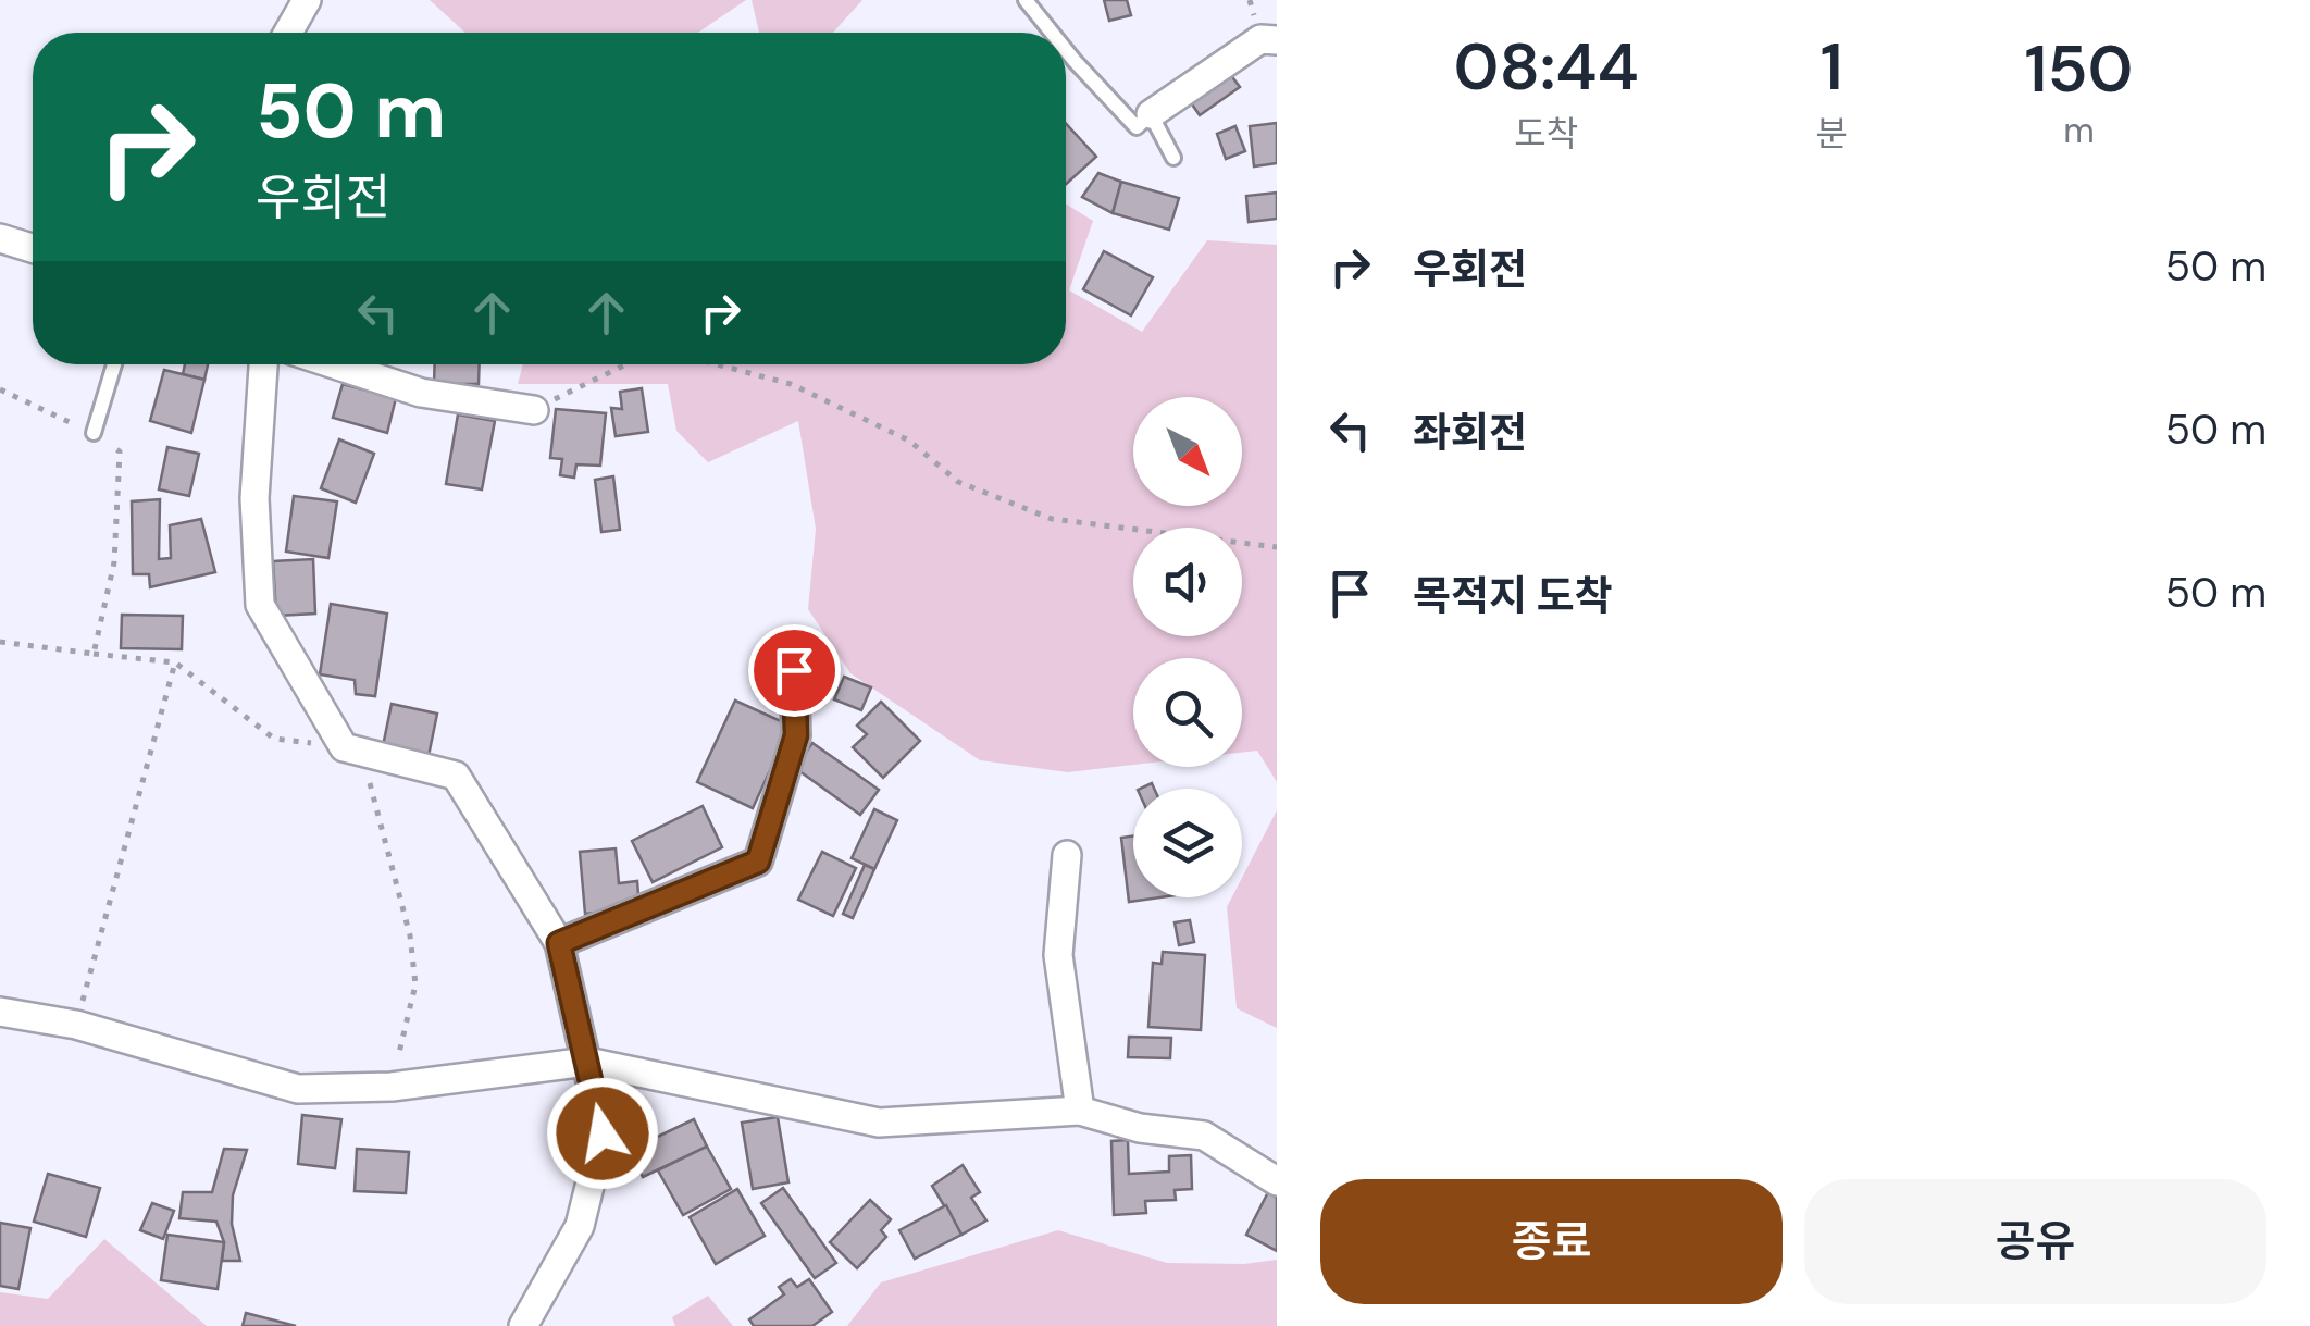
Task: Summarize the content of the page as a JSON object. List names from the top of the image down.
{
  "north": "bottom right",
  "page": {
    "eta": [
      "08:44",
      "도착",
      "1",
      "분",
      "150",
      "m"
    ],
    "turn": ["50 m", "우회전"],
    "list": [
      {
        "name": "우회전",
        "value": "50 m"
      },
      {
        "name": "좌회전",
        "value": "50 m"
      },
      {
        "name": "목적지 도착",
        "value": "50 m"
      }
    ],
    "buttons": ["종료", "공유"]
  }
}
